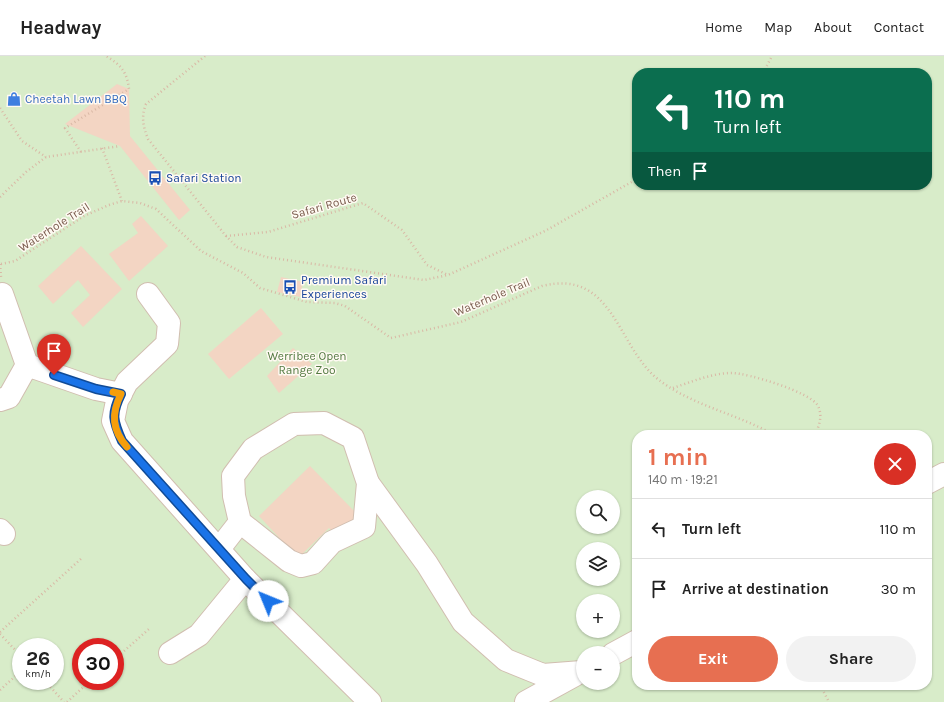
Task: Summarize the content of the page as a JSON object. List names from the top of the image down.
{
  "streets": {
    "path": ["Safari Route", "Waterhole Trail"]
  },
  "parks": ["Werribee Open Range Zoo"],
  "places": {
    "shop": ["Cheetah Lawn BBQ"],
    "bus stop": ["Safari Station", "Premium Safari Experiences"]
  },
  "page": {
    "header": "Headway",
    "nav": [
      "Home",
      "Map",
      "About",
      "Contact"
    ],
    "turn": ["110 m", "Turn left"],
    "then": "Then",
    "heading": ["1 min", "140 m · 19:21"],
    "map_buttons": ["+", "−"],
    "list": [
      {
        "name": "Turn left",
        "value": "110 m"
      },
      {
        "name": "Arrive at destination",
        "value": "30 m"
      }
    ],
    "buttons": ["Exit", "Share"],
    "speed": "26 km/h",
    "limit": "30"
  }
}
